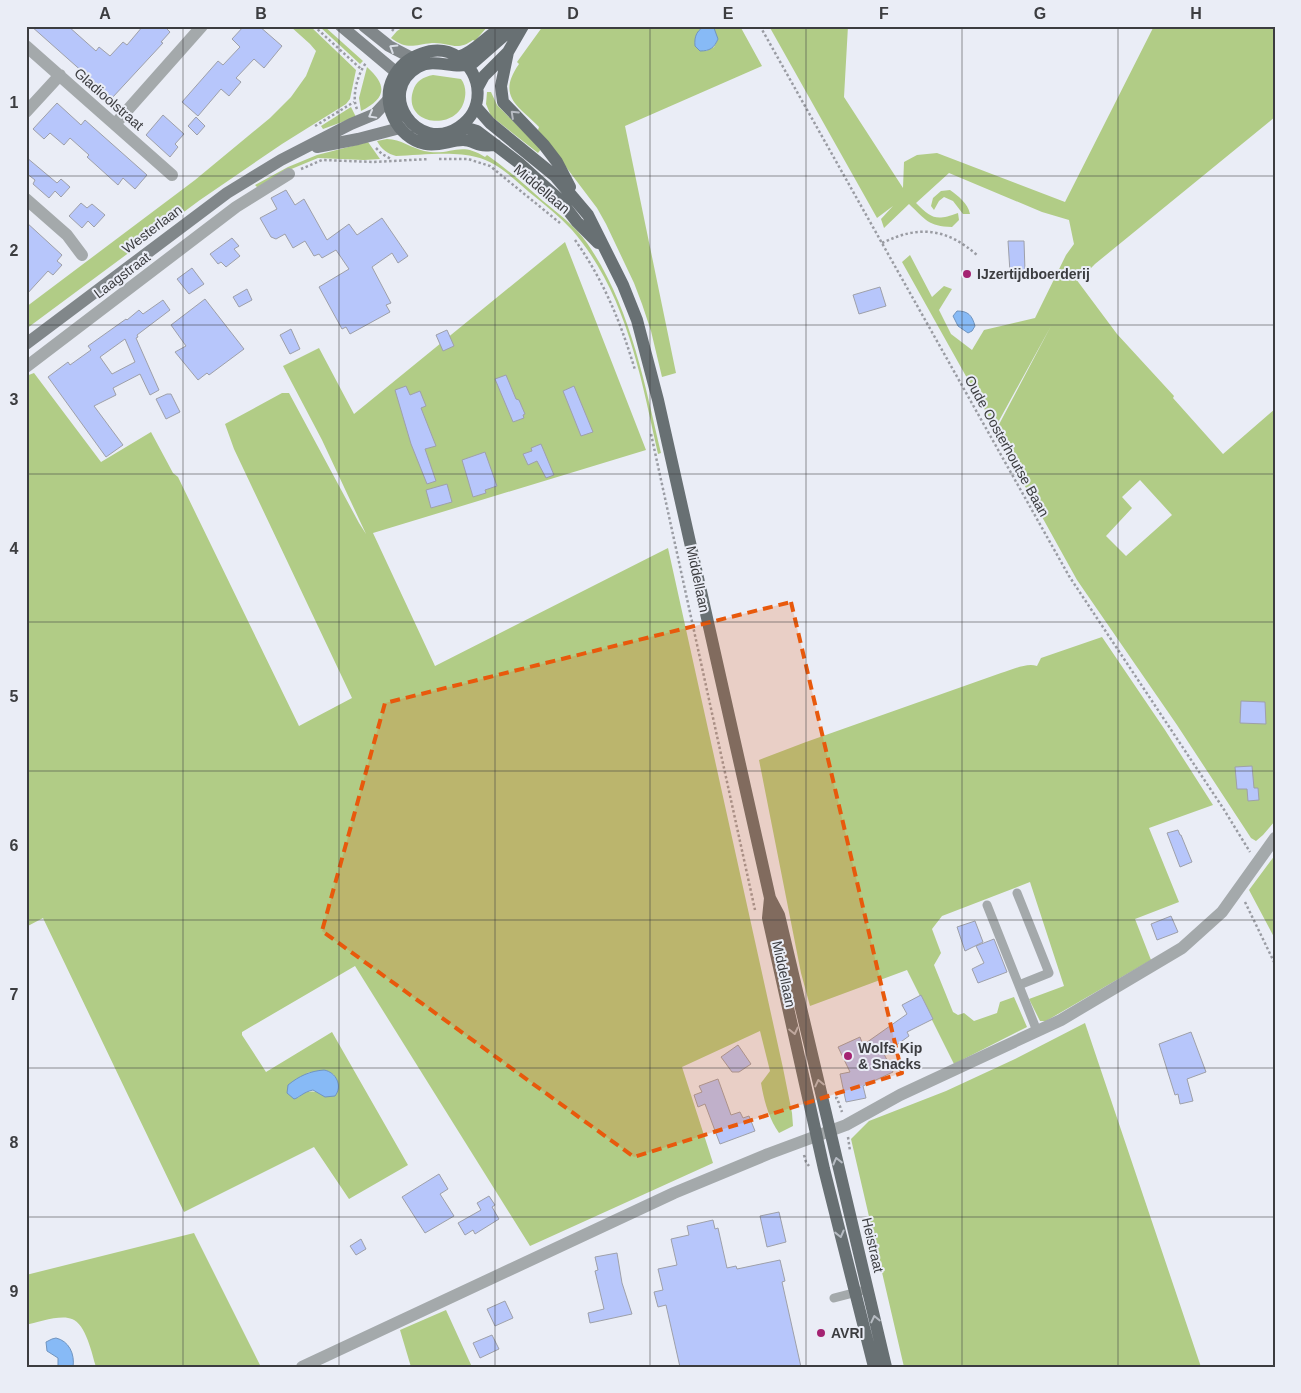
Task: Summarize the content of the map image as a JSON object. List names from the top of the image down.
{
  "streets": {
    "main road": ["Middellaan", "Heistraat"],
    "street": ["Gladioolstraat", "Westerlaan", "Laagstraat"],
    "path": ["Oude Oosterhoutse Baan"]
  },
  "crossings": [
    ["Middellaan", "Westerlaan"],
    ["Middellaan", "Heistraat"]
  ],
  "places": ["IJzertijdboerderij", "Wolfs Kip & Snacks", "AVRI"],
  "grid": {
    "columns": [
      "A",
      "B",
      "C",
      "D",
      "E",
      "F",
      "G",
      "H"
    ],
    "rows": [
      "1",
      "2",
      "3",
      "4",
      "5",
      "6",
      "7",
      "8",
      "9"
    ]
  }
}
